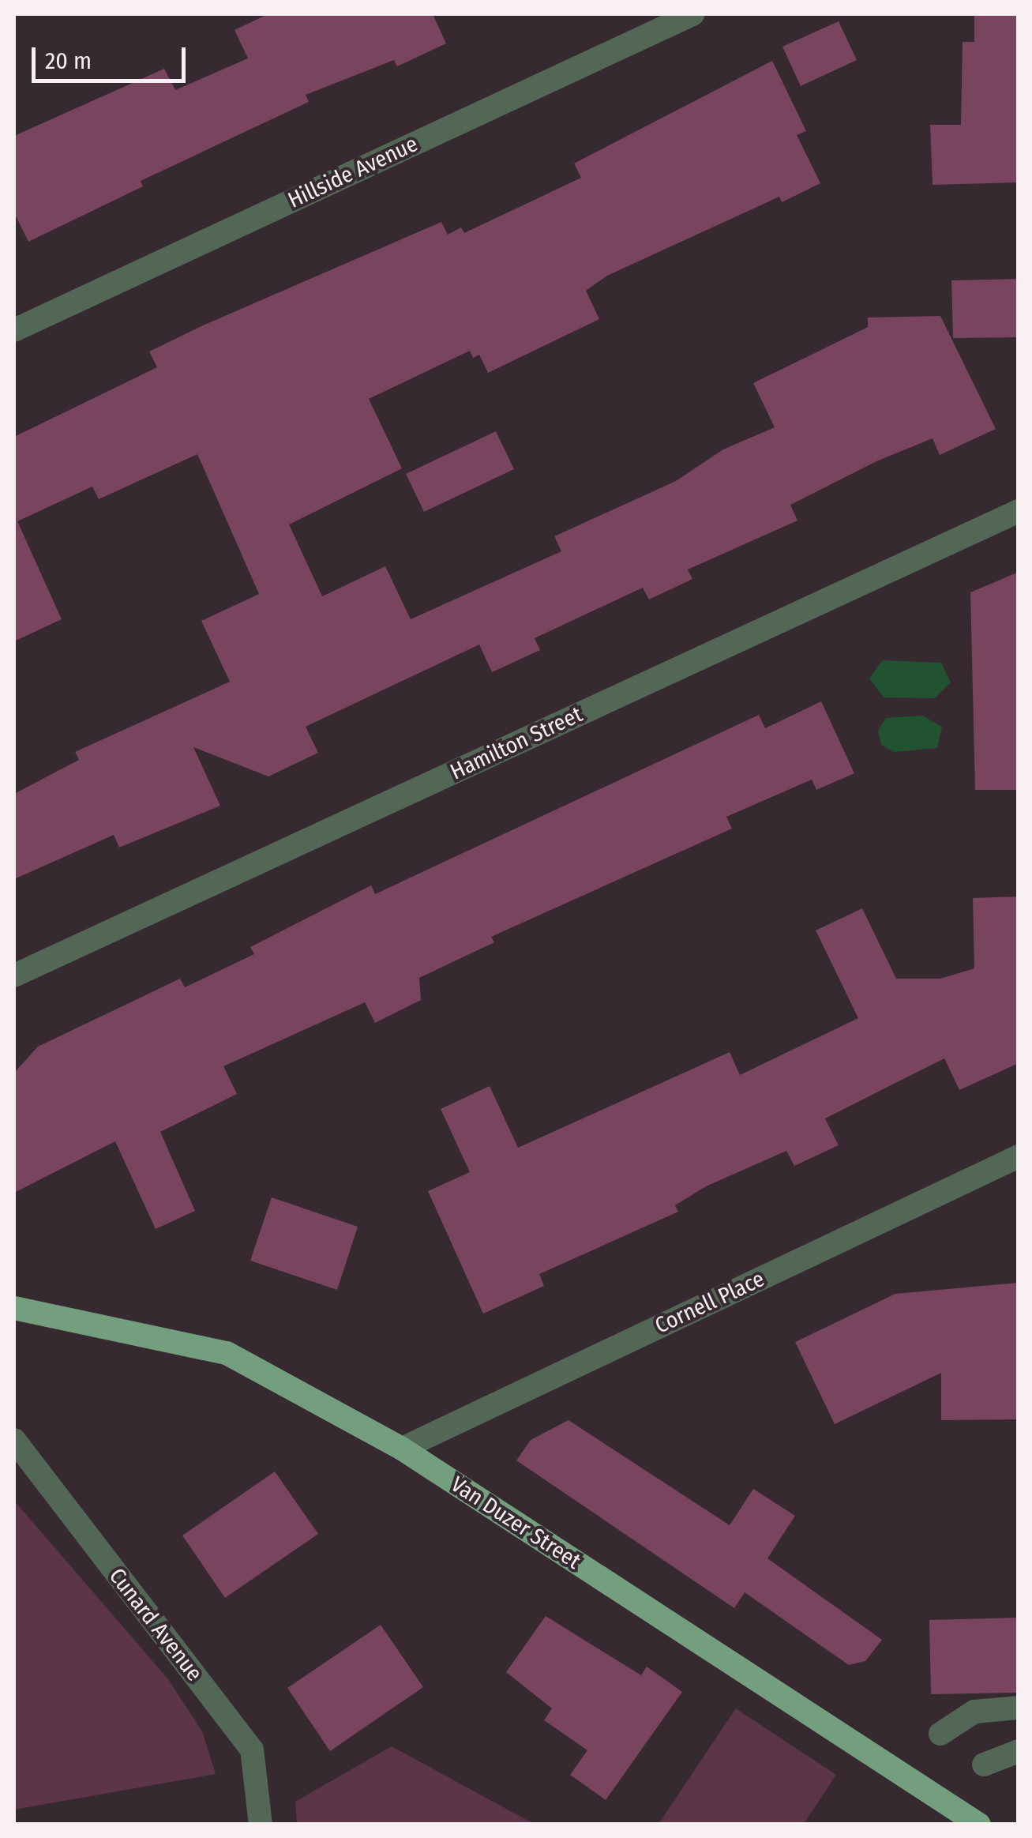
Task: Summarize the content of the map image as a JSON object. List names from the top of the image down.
{
  "streets": {
    "main road": ["Van Duzer Street"],
    "street": [
      "Hillside Avenue",
      "Hamilton Street",
      "Cornell Place",
      "Cunard Avenue"
    ]
  },
  "crossings": [
    ["Cornell Place", "Van Duzer Street"]
  ],
  "scale_bar": "20 m"
}
